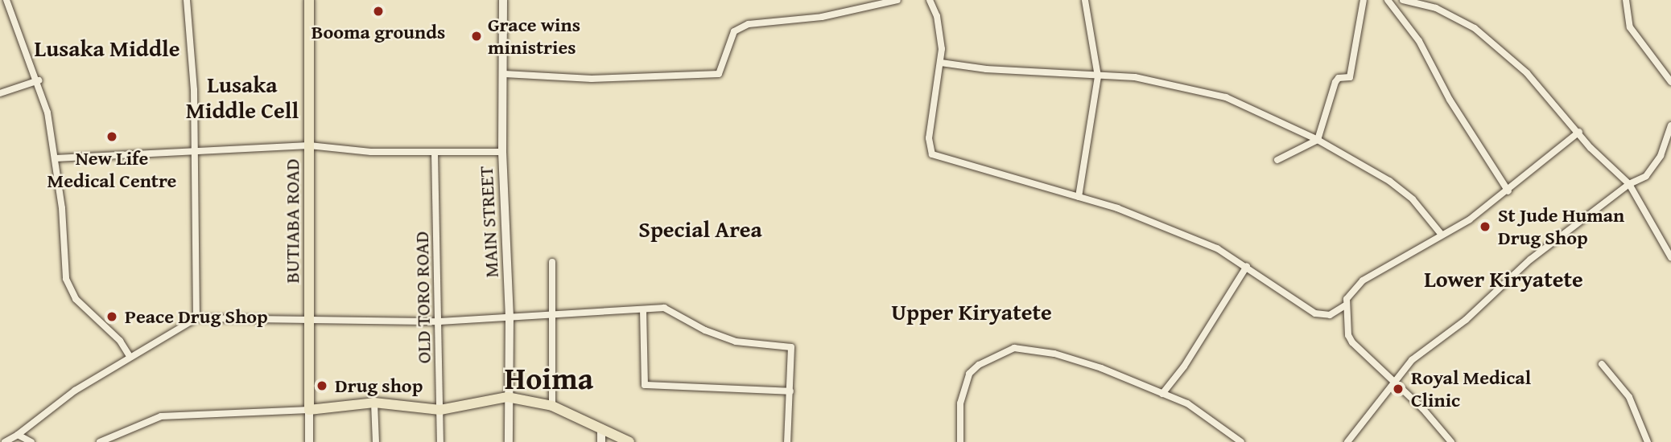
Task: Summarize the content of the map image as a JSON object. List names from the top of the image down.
{
  "streets": {
    "main road": ["BUTIABA ROAD"],
    "street": ["MAIN STREET", "OLD TORO ROAD"]
  },
  "districts": [
    "Lusaka Middle",
    "Lusaka Middle Cell",
    "Special Area",
    "Lower Kiryatete",
    "Upper Kiryatete",
    "Hoima"
  ],
  "places": [
    "Booma grounds",
    "Grace wins ministries",
    "New Life Medical Centre",
    "St Jude Human Drug Shop",
    "Peace Drug Shop",
    "Drug shop",
    "Royal Medical Clinic"
  ]
}
